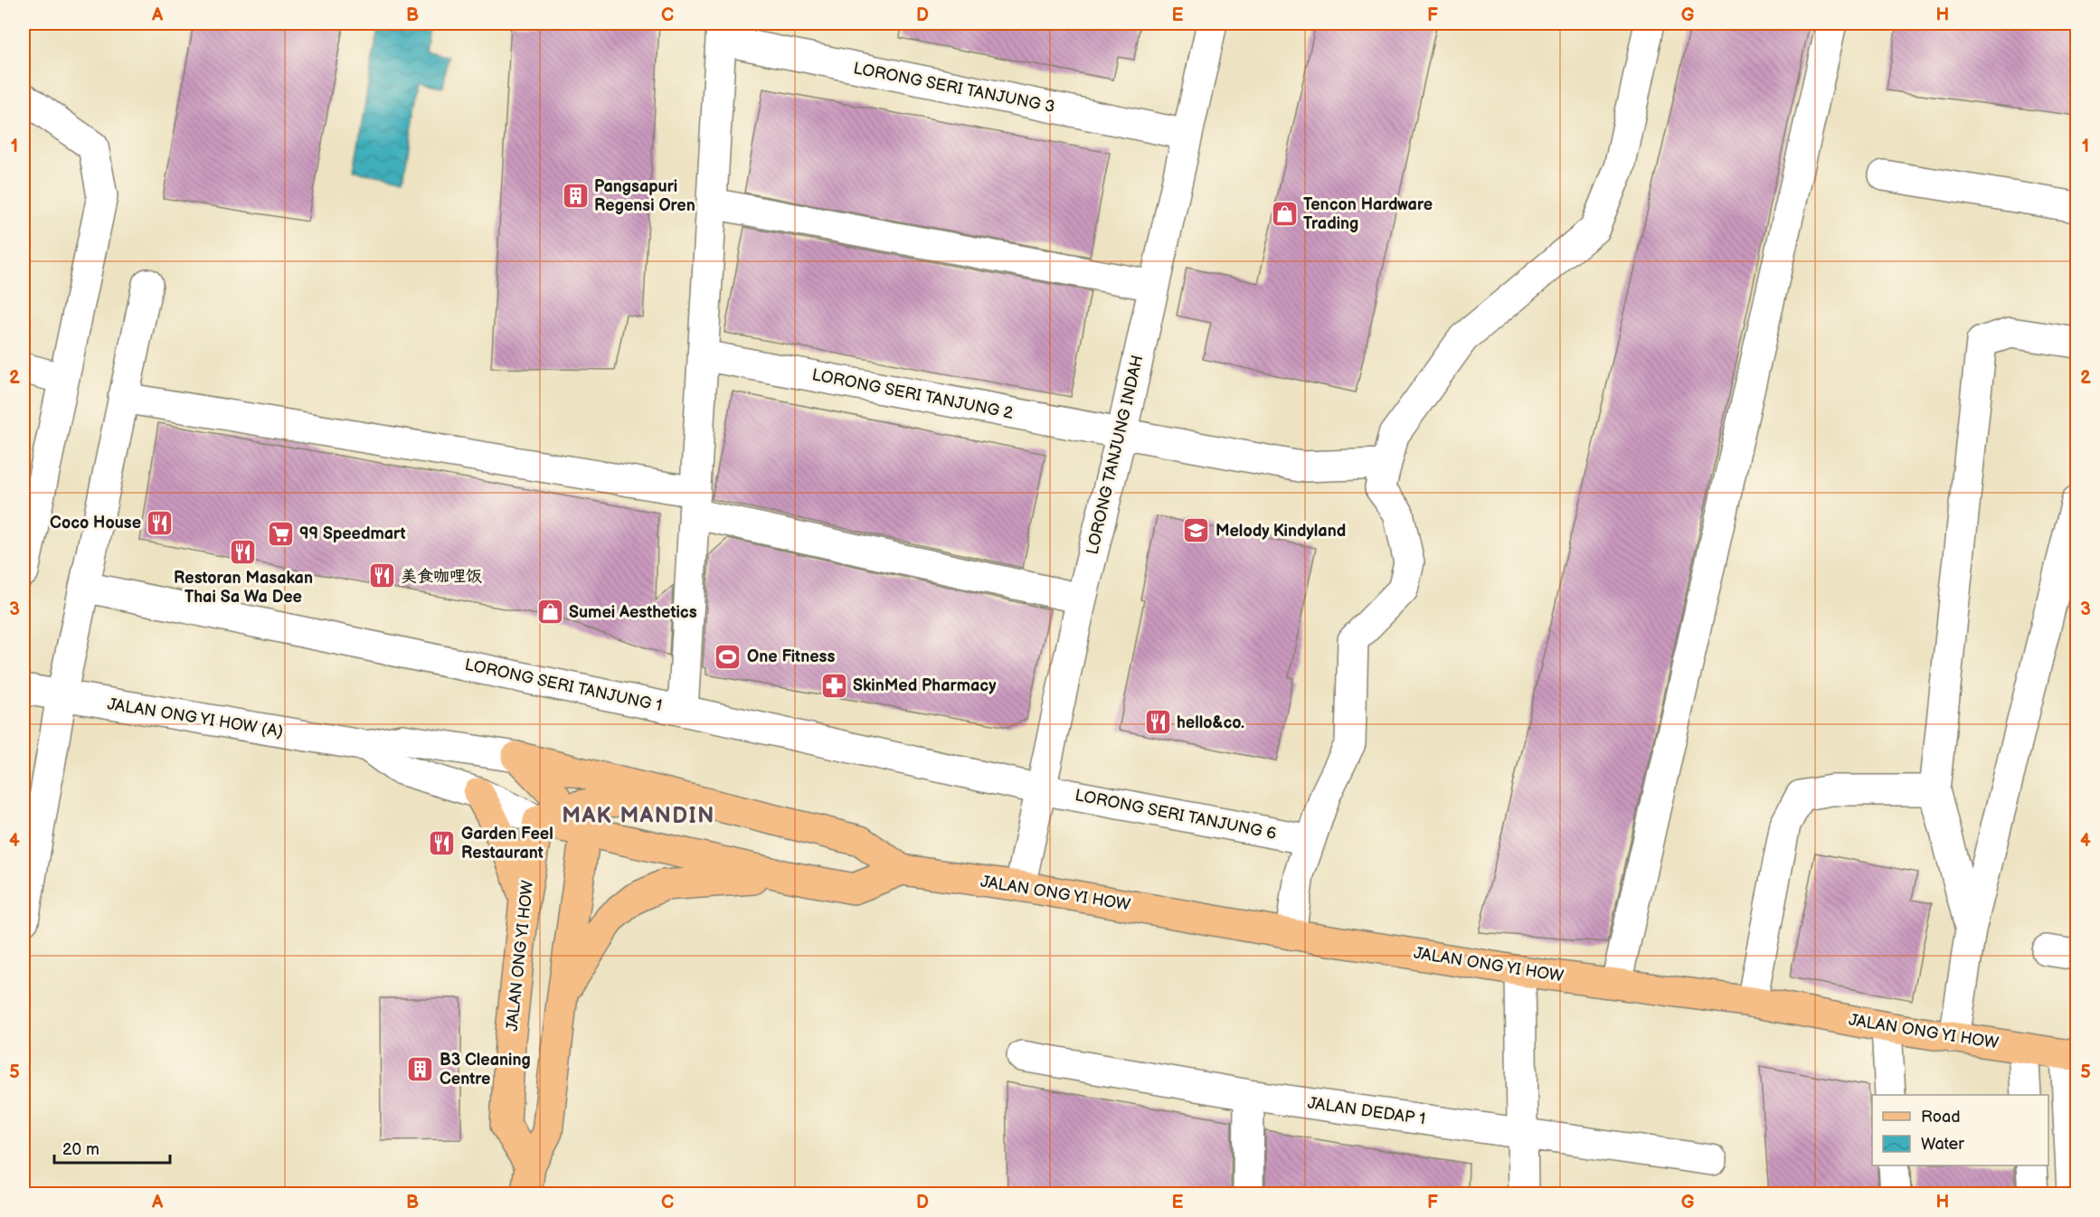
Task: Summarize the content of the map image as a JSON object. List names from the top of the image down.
{
  "streets": {
    "main road": ["JALAN ONG YI HOW"],
    "street": [
      "LORONG SERI TANJUNG 3",
      "LORONG SERI TANJUNG 2",
      "LORONG TANJUNG INDAH",
      "LORONG SERI TANJUNG 1",
      "JALAN ONG YI HOW (A)",
      "LORONG SERI TANJUNG 6",
      "JALAN DEDAP 1"
    ]
  },
  "crossings": [
    ["LORONG SERI TANJUNG 3", "LORONG TANJUNG INDAH"],
    ["LORONG SERI TANJUNG 2", "LORONG TANJUNG INDAH"],
    ["LORONG TANJUNG INDAH", "LORONG SERI TANJUNG 1"],
    ["LORONG TANJUNG INDAH", "LORONG SERI TANJUNG 6"],
    ["LORONG TANJUNG INDAH", "JALAN ONG YI HOW"],
    ["LORONG SERI TANJUNG 1", "LORONG SERI TANJUNG 6"],
    ["JALAN ONG YI HOW (A)", "JALAN ONG YI HOW"]
  ],
  "districts": ["MAK MANDIN"],
  "places": {
    "building": ["Pangsapuri Regensi Oren", "B3 Cleaning Centre"],
    "shop": ["Tencon Hardware Trading", "Sumei Aesthetics"],
    "restaurant": [
      "Coco House",
      "Restoran Masakan Thai Sa Wa Dee",
      "美食咖哩饭",
      "hello&co.",
      "Garden Feel Restaurant"
    ],
    "school or university": ["Melody Kindyland"],
    "supermarket": ["99 Speedmart"],
    "sports": ["One Fitness"],
    "pharmacy": ["SkinMed Pharmacy"]
  },
  "legend": ["Road", "Water"],
  "scale_bar": "20 m",
  "grid": {
    "columns": [
      "A",
      "B",
      "C",
      "D",
      "E",
      "F",
      "G",
      "H"
    ],
    "rows": [
      "1",
      "2",
      "3",
      "4",
      "5"
    ]
  }
}
